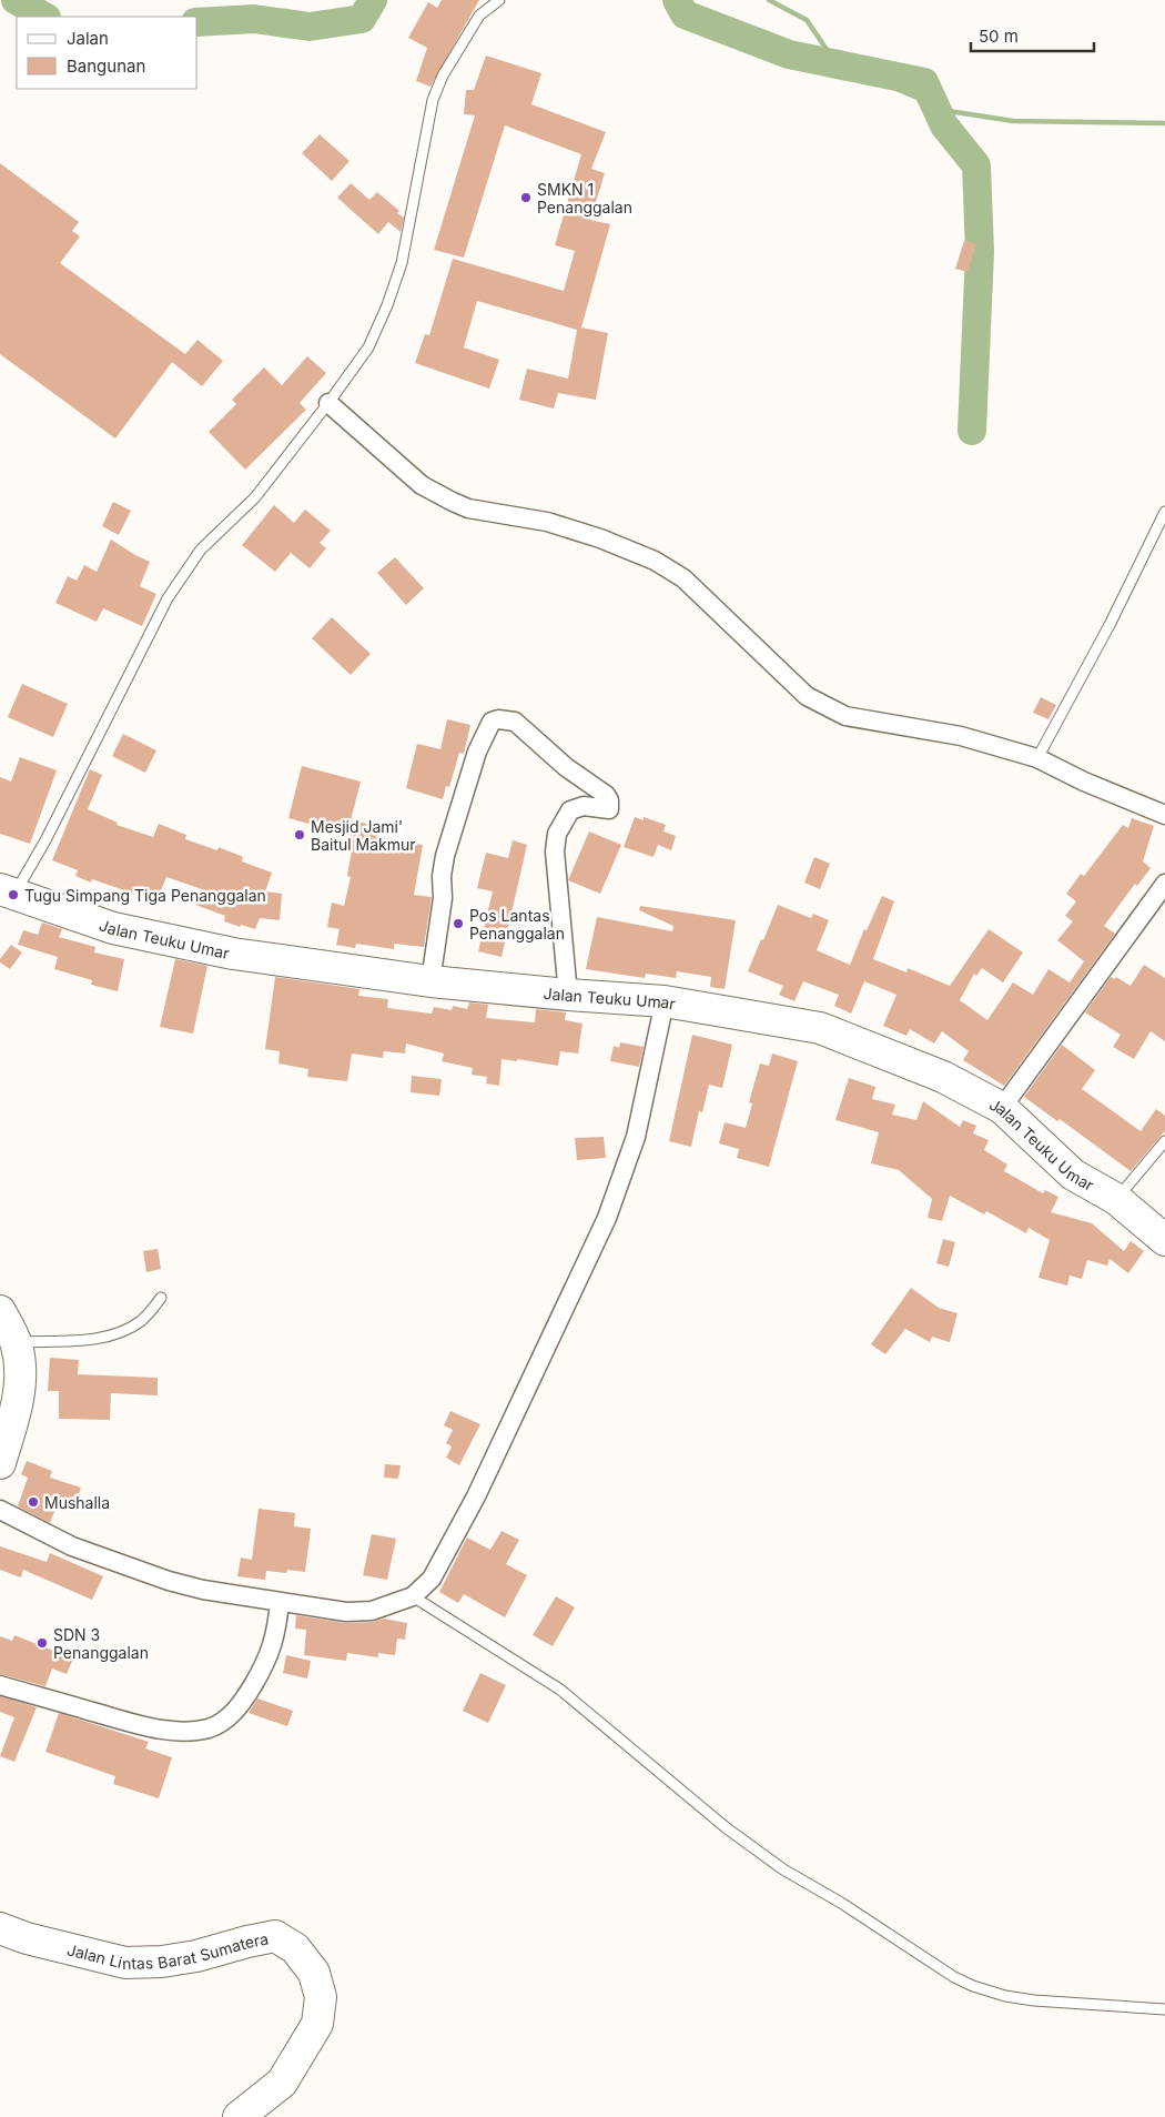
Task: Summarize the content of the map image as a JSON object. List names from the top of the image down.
{
  "streets": {
    "highway": ["Jalan Teuku Umar", "Jalan Lintas Barat Sumatera"]
  },
  "places": [
    "SMKN 1 Penanggalan",
    "Mesjid Jami' Baitul Makmur",
    "Tugu Simpang Tiga Penanggalan",
    "Pos Lantas Penanggalan",
    "Mushalla",
    "SDN 3 Penanggalan"
  ],
  "legend": ["Jalan", "Bangunan"],
  "scale_bar": "50 m"
}
